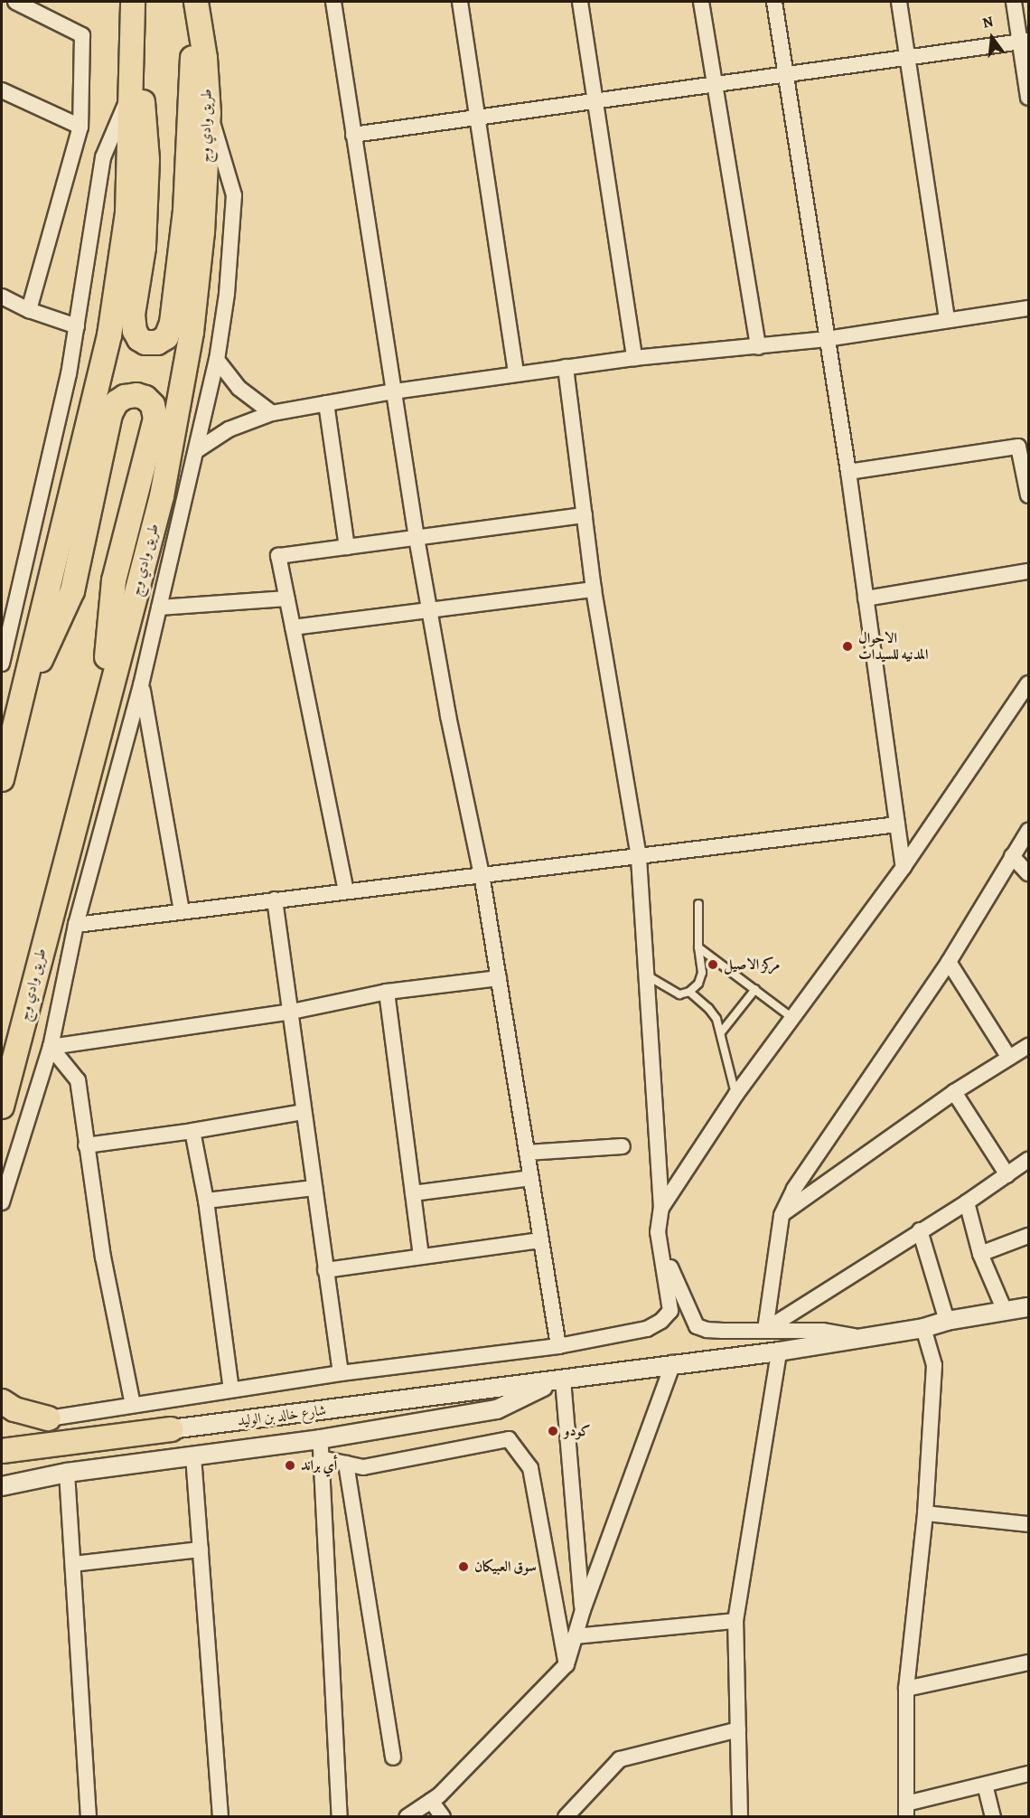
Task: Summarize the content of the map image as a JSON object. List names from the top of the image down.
{
  "streets": {
    "main road": ["طريق وادي وج", "شارع خالد بن الوليد"]
  },
  "places": [
    "الاحوال المدنيه للسيدات",
    "مركز الاصيل",
    "كودو",
    "أي براند",
    "سوق العبيكان"
  ],
  "north": "top"
}
